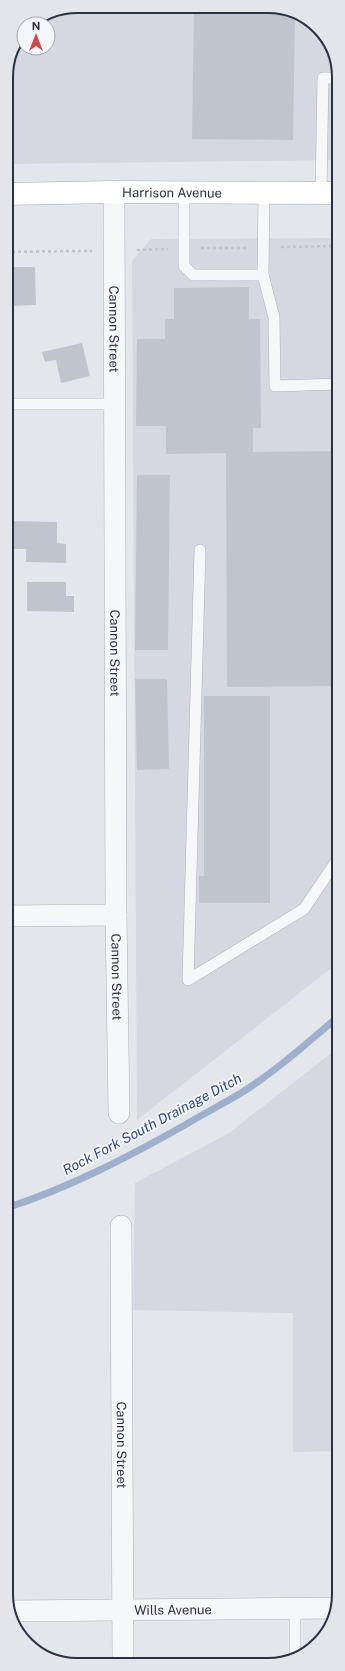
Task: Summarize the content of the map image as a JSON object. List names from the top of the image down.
{
  "streets": {
    "main road": ["Harrison Avenue"],
    "street": ["Cannon Street", "Wills Avenue"]
  },
  "crossings": [
    ["Harrison Avenue", "Cannon Street"],
    ["Cannon Street", "Wills Avenue"]
  ],
  "water": ["Rock Fork South Drainage Ditch"],
  "north": "top"
}
